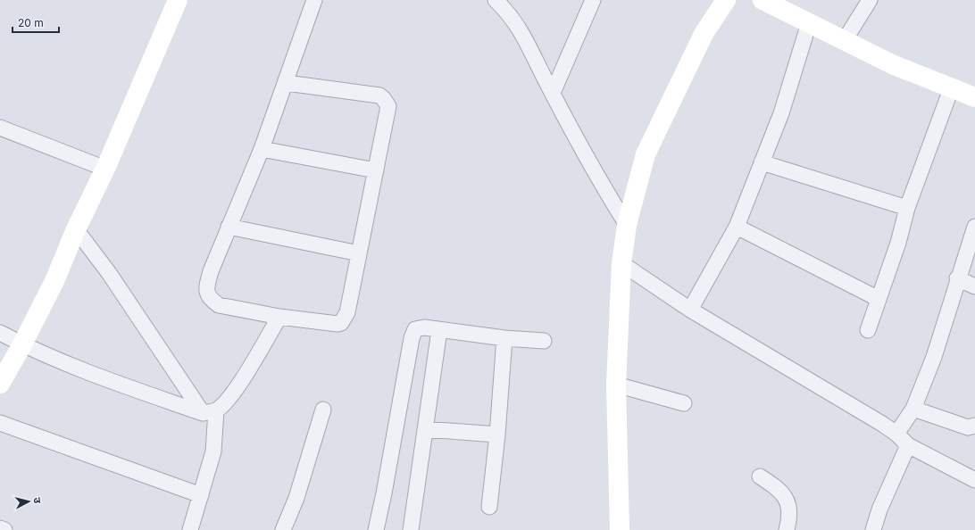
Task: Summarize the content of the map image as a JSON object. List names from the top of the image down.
{
  "scale_bar": "20 m",
  "north": "right"
}
